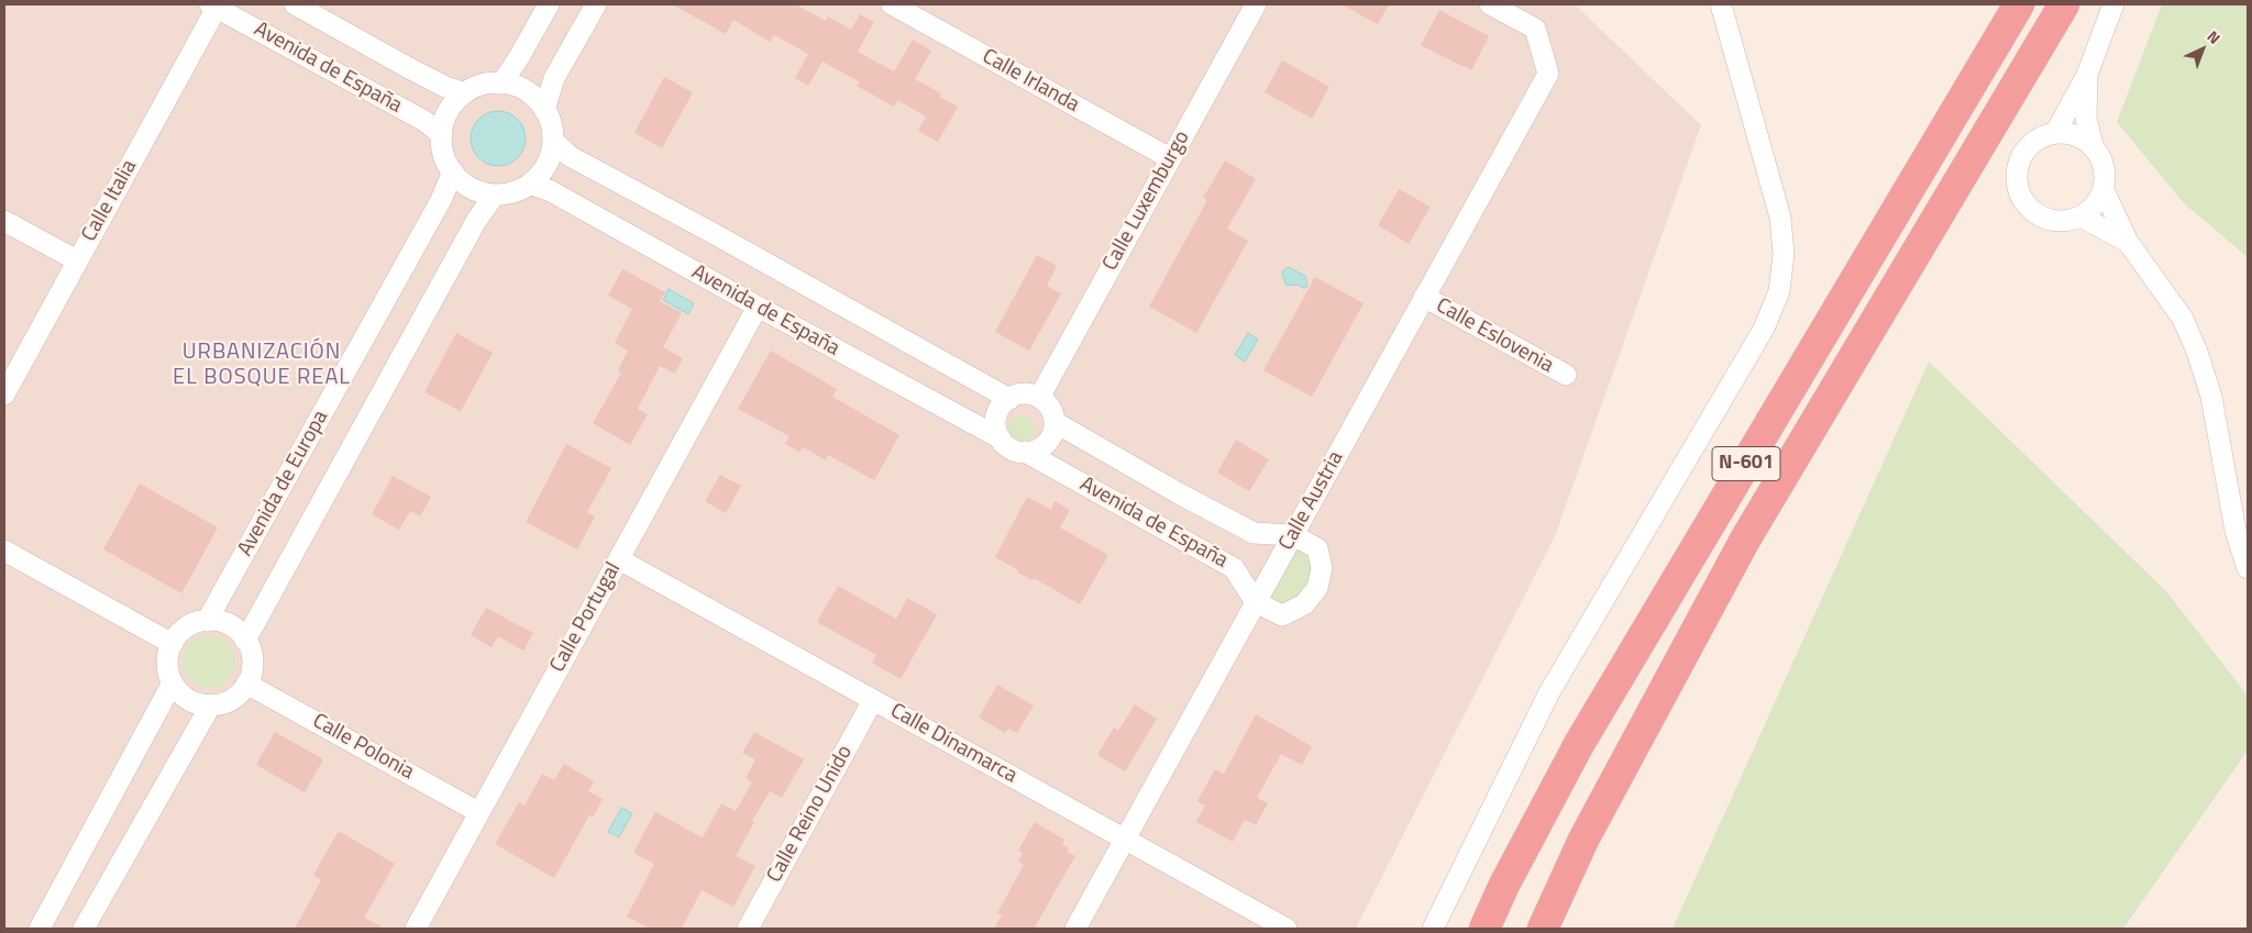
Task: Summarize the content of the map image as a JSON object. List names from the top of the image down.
{
  "streets": {
    "highway": ["N-601"],
    "street": [
      "Avenida de España",
      "Calle Irlanda",
      "Calle Italia",
      "Calle Luxemburgo",
      "Calle Eslovenia",
      "Avenida de Europa",
      "Calle Austria",
      "Calle Portugal",
      "Calle Dinamarca",
      "Calle Polonia",
      "Calle Reino Unido"
    ]
  },
  "crossings": [
    ["Avenida de España", "Calle Italia"],
    ["Avenida de España", "Calle Luxemburgo"],
    ["Avenida de España", "Avenida de Europa"],
    ["Avenida de España", "Calle Austria"],
    ["Avenida de España", "Calle Portugal"],
    ["Calle Irlanda", "Calle Luxemburgo"],
    ["Calle Eslovenia", "Calle Austria"],
    ["Avenida de Europa", "Calle Polonia"],
    ["Calle Austria", "Calle Dinamarca"],
    ["Calle Portugal", "Calle Dinamarca"],
    ["Calle Portugal", "Calle Polonia"],
    ["Calle Dinamarca", "Calle Reino Unido"]
  ],
  "districts": ["URBANIZACIÓN EL BOSQUE REAL"],
  "north": "top right"
}
